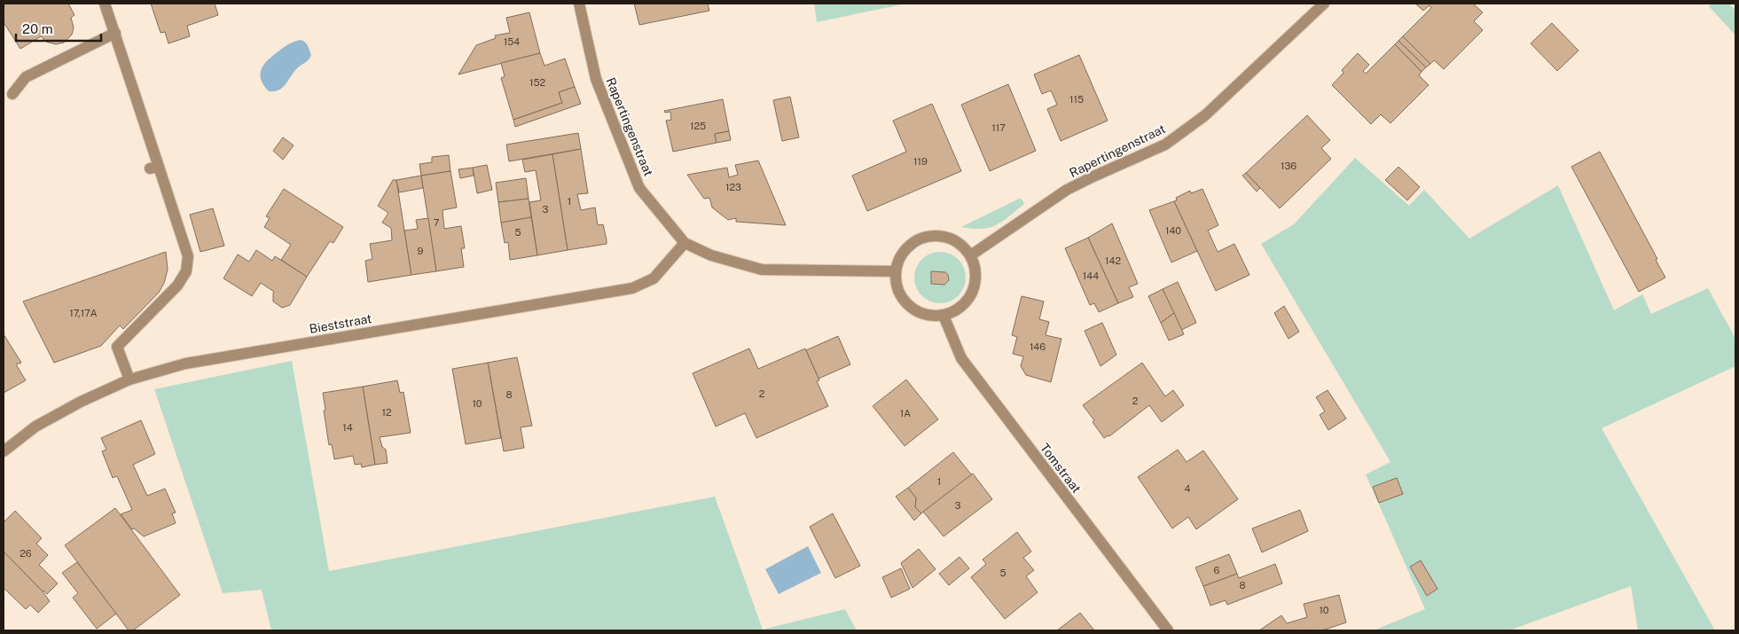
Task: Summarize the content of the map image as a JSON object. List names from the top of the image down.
{
  "streets": {
    "street": ["Rapertingenstraat", "Bieststraat", "Tomstraat"]
  },
  "crossings": [
    ["Rapertingenstraat", "Bieststraat"],
    ["Rapertingenstraat", "Tomstraat"]
  ],
  "house_numbers": [
    "154",
    "152",
    "115",
    "125",
    "117",
    "119",
    "136",
    "123",
    "1",
    "3",
    "7",
    "140",
    "5",
    "9",
    "142",
    "144",
    "17,17A",
    "146",
    "2",
    "8",
    "2",
    "10",
    "12",
    "1A",
    "14",
    "1",
    "4",
    "3",
    "26",
    "6",
    "5",
    "8",
    "10"
  ],
  "scale_bar": "20 m"
}
